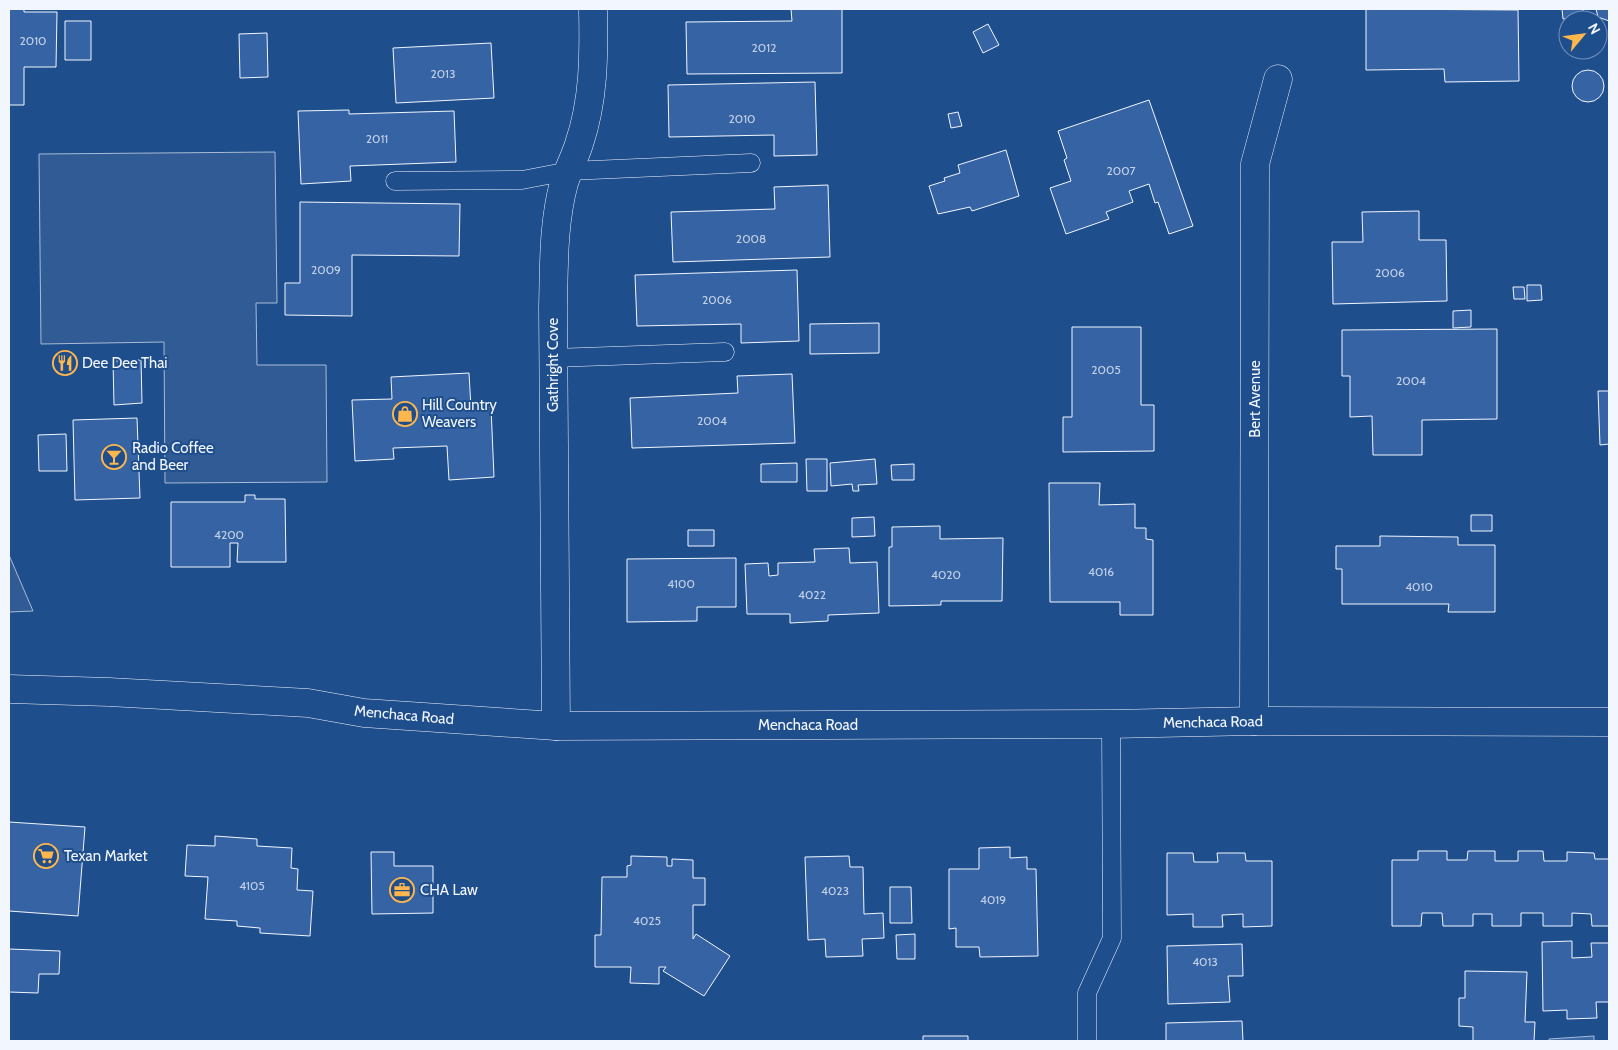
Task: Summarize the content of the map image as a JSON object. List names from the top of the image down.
{
  "streets": {
    "main road": ["Gathright Cove", "Bert Avenue", "Menchaca Road"]
  },
  "crossings": [
    ["Gathright Cove", "Menchaca Road"],
    ["Bert Avenue", "Menchaca Road"]
  ],
  "places": {
    "restaurant": ["Dee Dee Thai"],
    "shop": ["Hill Country Weavers"],
    "bar": ["Radio Coffee and Beer"],
    "supermarket": ["Texan Market"],
    "office": ["CHA Law"]
  },
  "house_numbers": [
    "2010",
    "2012",
    "2013",
    "2010",
    "2011",
    "2007",
    "2008",
    "2009",
    "2006",
    "2006",
    "2005",
    "2004",
    "2004",
    "4200",
    "4016",
    "4020",
    "4100",
    "4010",
    "4022",
    "4105",
    "4023",
    "4019",
    "4025",
    "4013"
  ],
  "north": "top right"
}
